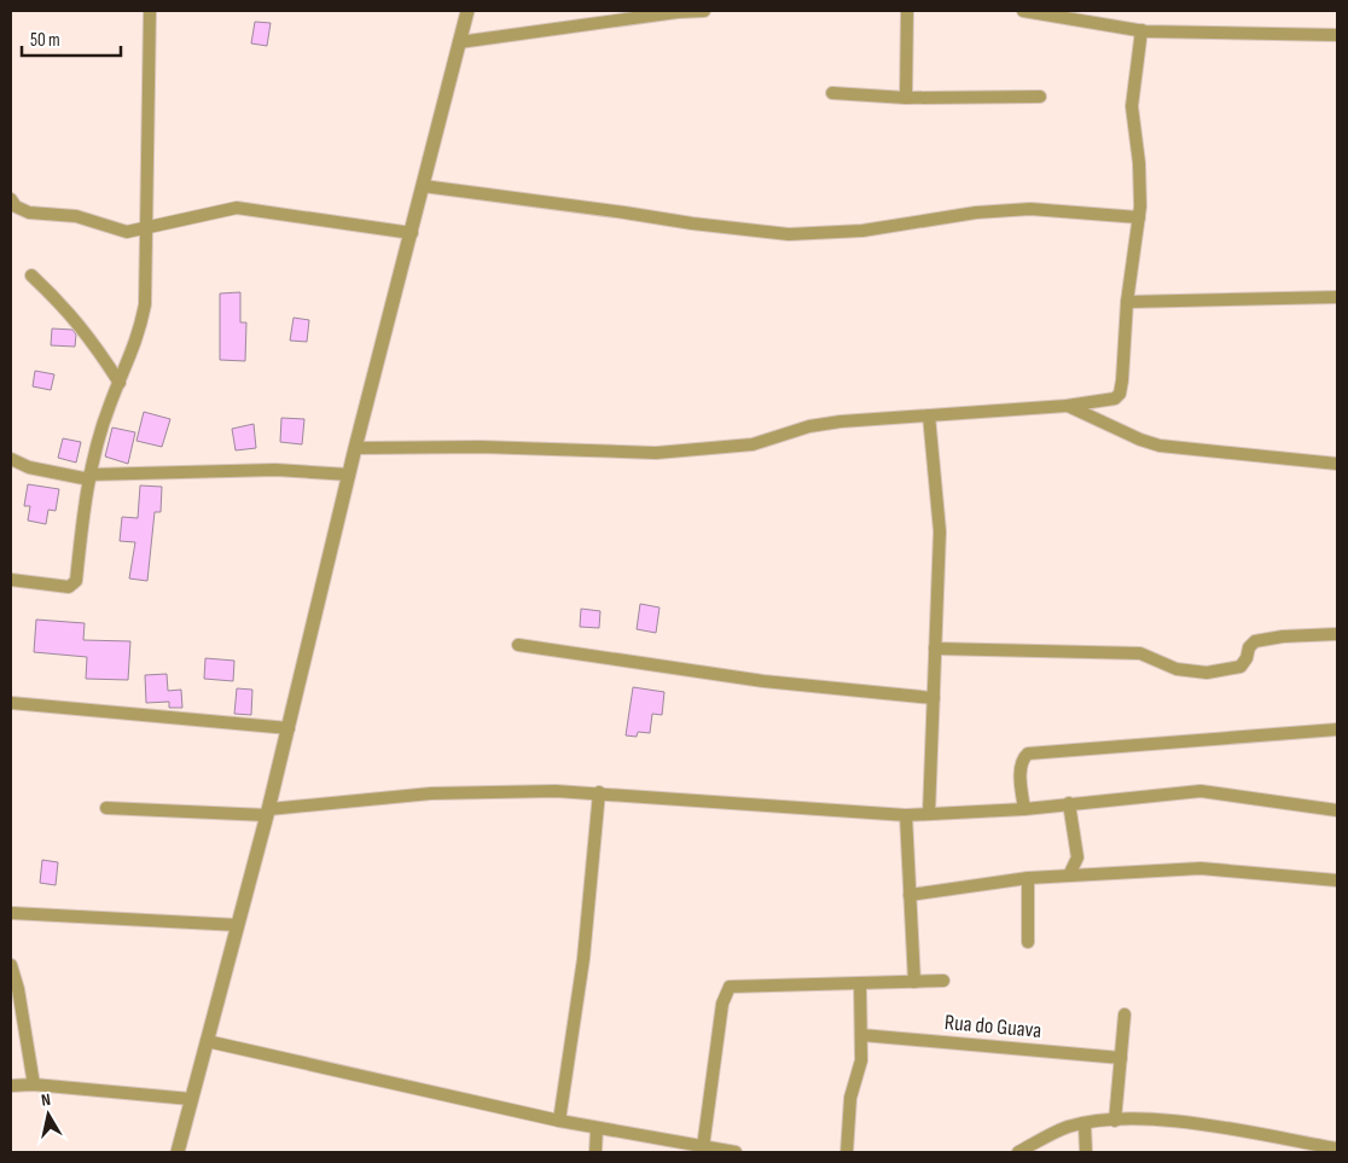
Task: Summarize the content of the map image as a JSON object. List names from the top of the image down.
{
  "streets": {
    "street": ["Rua do Guava"]
  },
  "scale_bar": "50 m",
  "north": "top"
}
